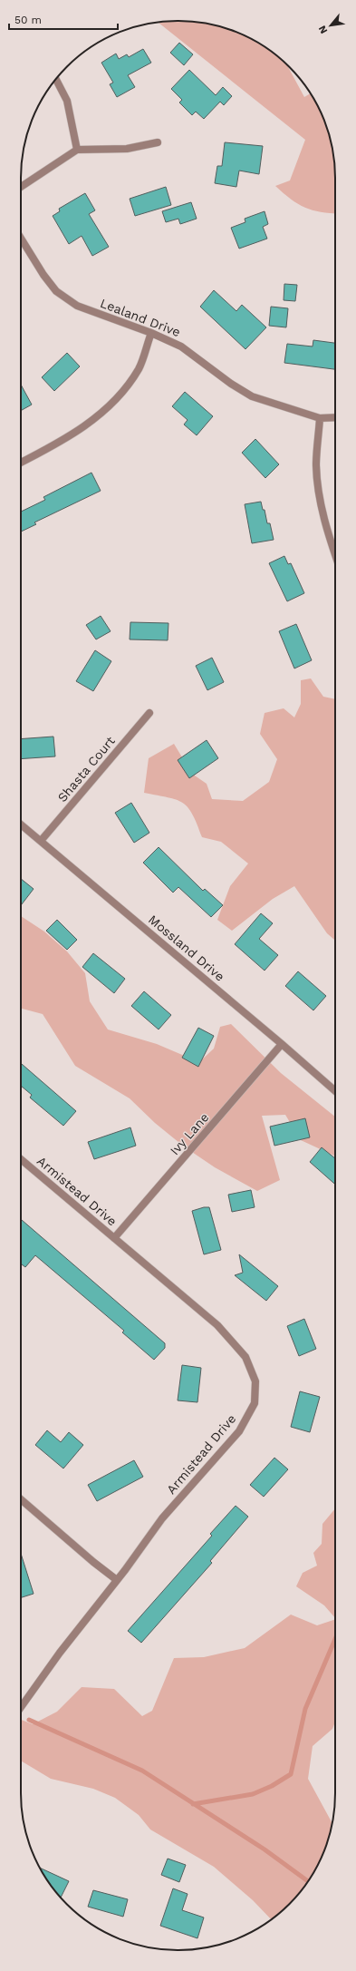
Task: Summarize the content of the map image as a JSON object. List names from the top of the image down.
{
  "streets": {
    "street": [
      "Lealand Drive",
      "Shasta Court",
      "Mossland Drive",
      "Ivy Lane",
      "Armistead Drive"
    ]
  },
  "crossings": [
    ["Shasta Court", "Mossland Drive"],
    ["Mossland Drive", "Ivy Lane"],
    ["Ivy Lane", "Armistead Drive"]
  ],
  "scale_bar": "50 m",
  "north": "bottom left"
}
